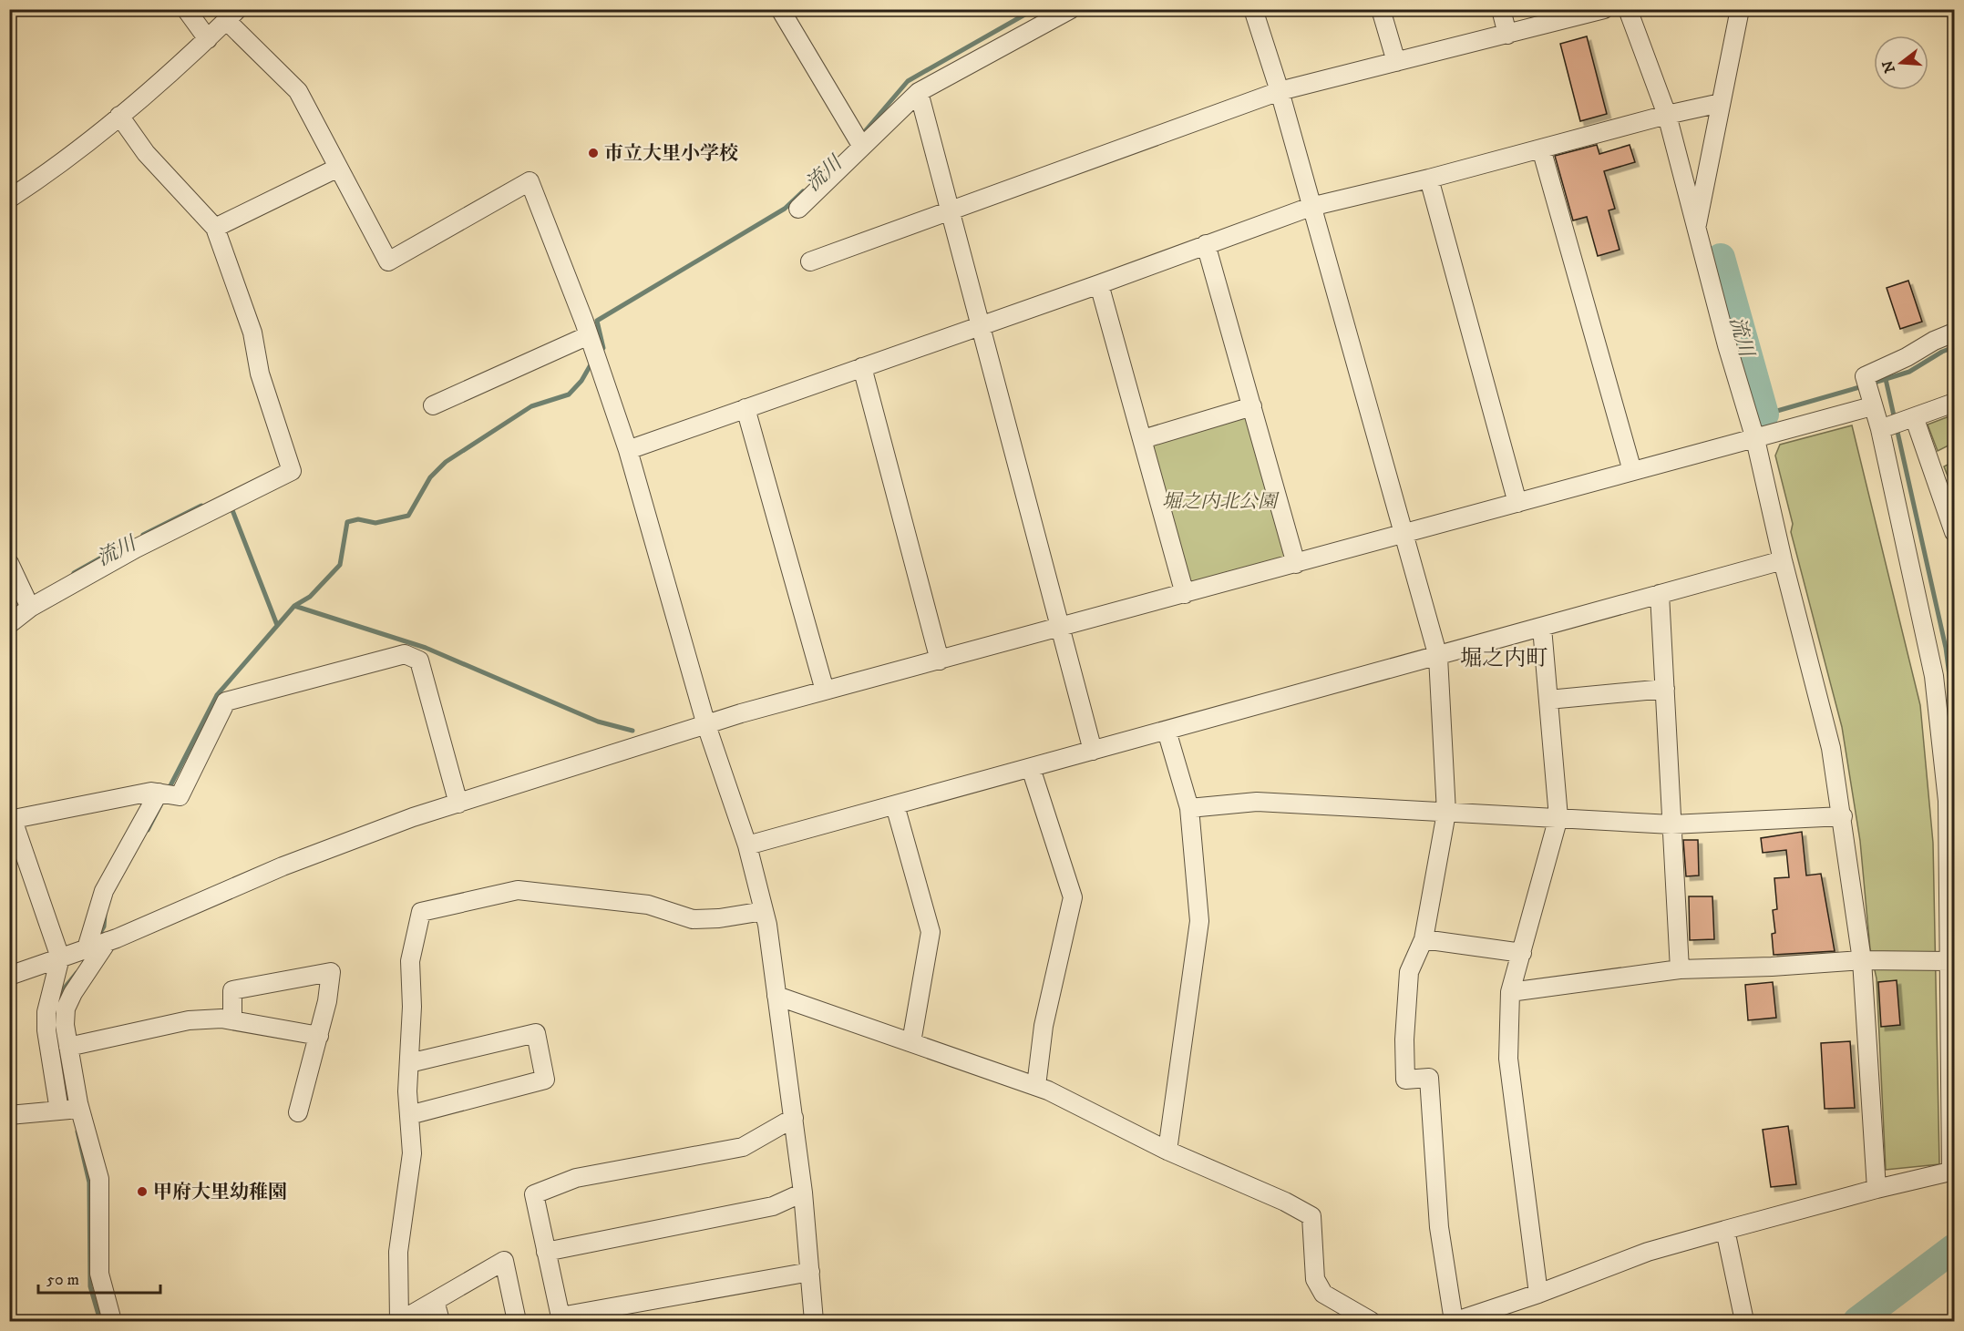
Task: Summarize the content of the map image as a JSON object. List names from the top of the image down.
{
  "districts": ["堀之内町"],
  "water": ["流川"],
  "parks": ["堀之内北公園"],
  "places": ["市立大里小学校", "甲府大里幼稚園"],
  "scale_bar": "50 m",
  "north": "left"
}
